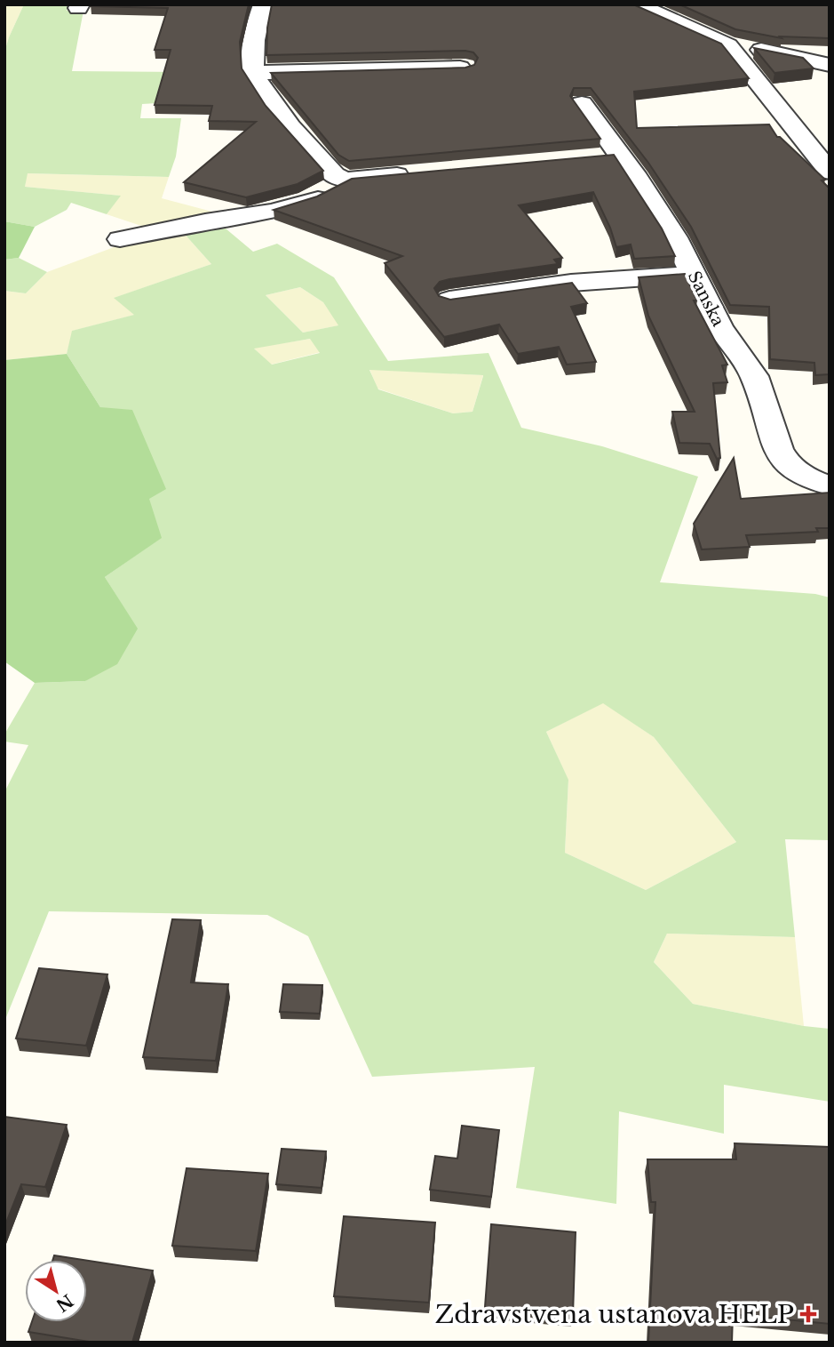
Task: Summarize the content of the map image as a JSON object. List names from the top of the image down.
{
  "streets": {
    "street": ["Sanska"]
  },
  "places": {
    "health": ["Zdravstvena ustanova HELP"]
  },
  "north": "bottom right"
}
